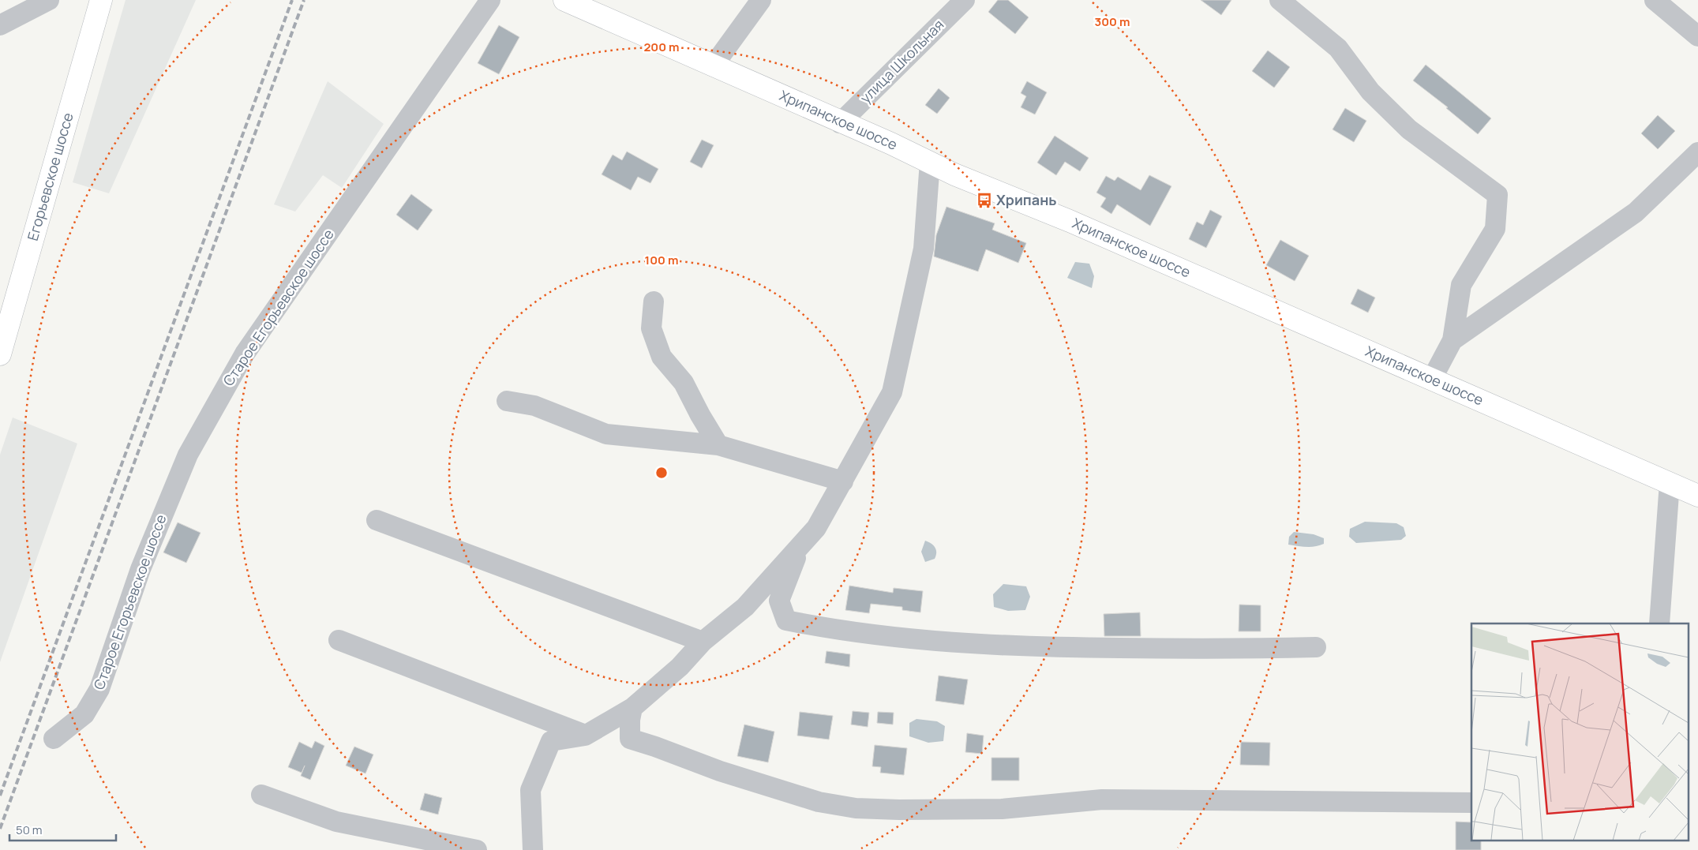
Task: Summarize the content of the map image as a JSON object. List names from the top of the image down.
{
  "streets": {
    "main road": ["Хрипанское шоссе", "Егорьевское шоссе"],
    "street": ["улица Школьная", "Старое Егорьевское шоссе"]
  },
  "crossings": [
    ["улица Школьная", "Хрипанское шоссе"]
  ],
  "places": {
    "bus stop": ["Хрипань"]
  },
  "scale_bar": "50 m",
  "rings": ["300 m", "200 m", "100 m"]
}
